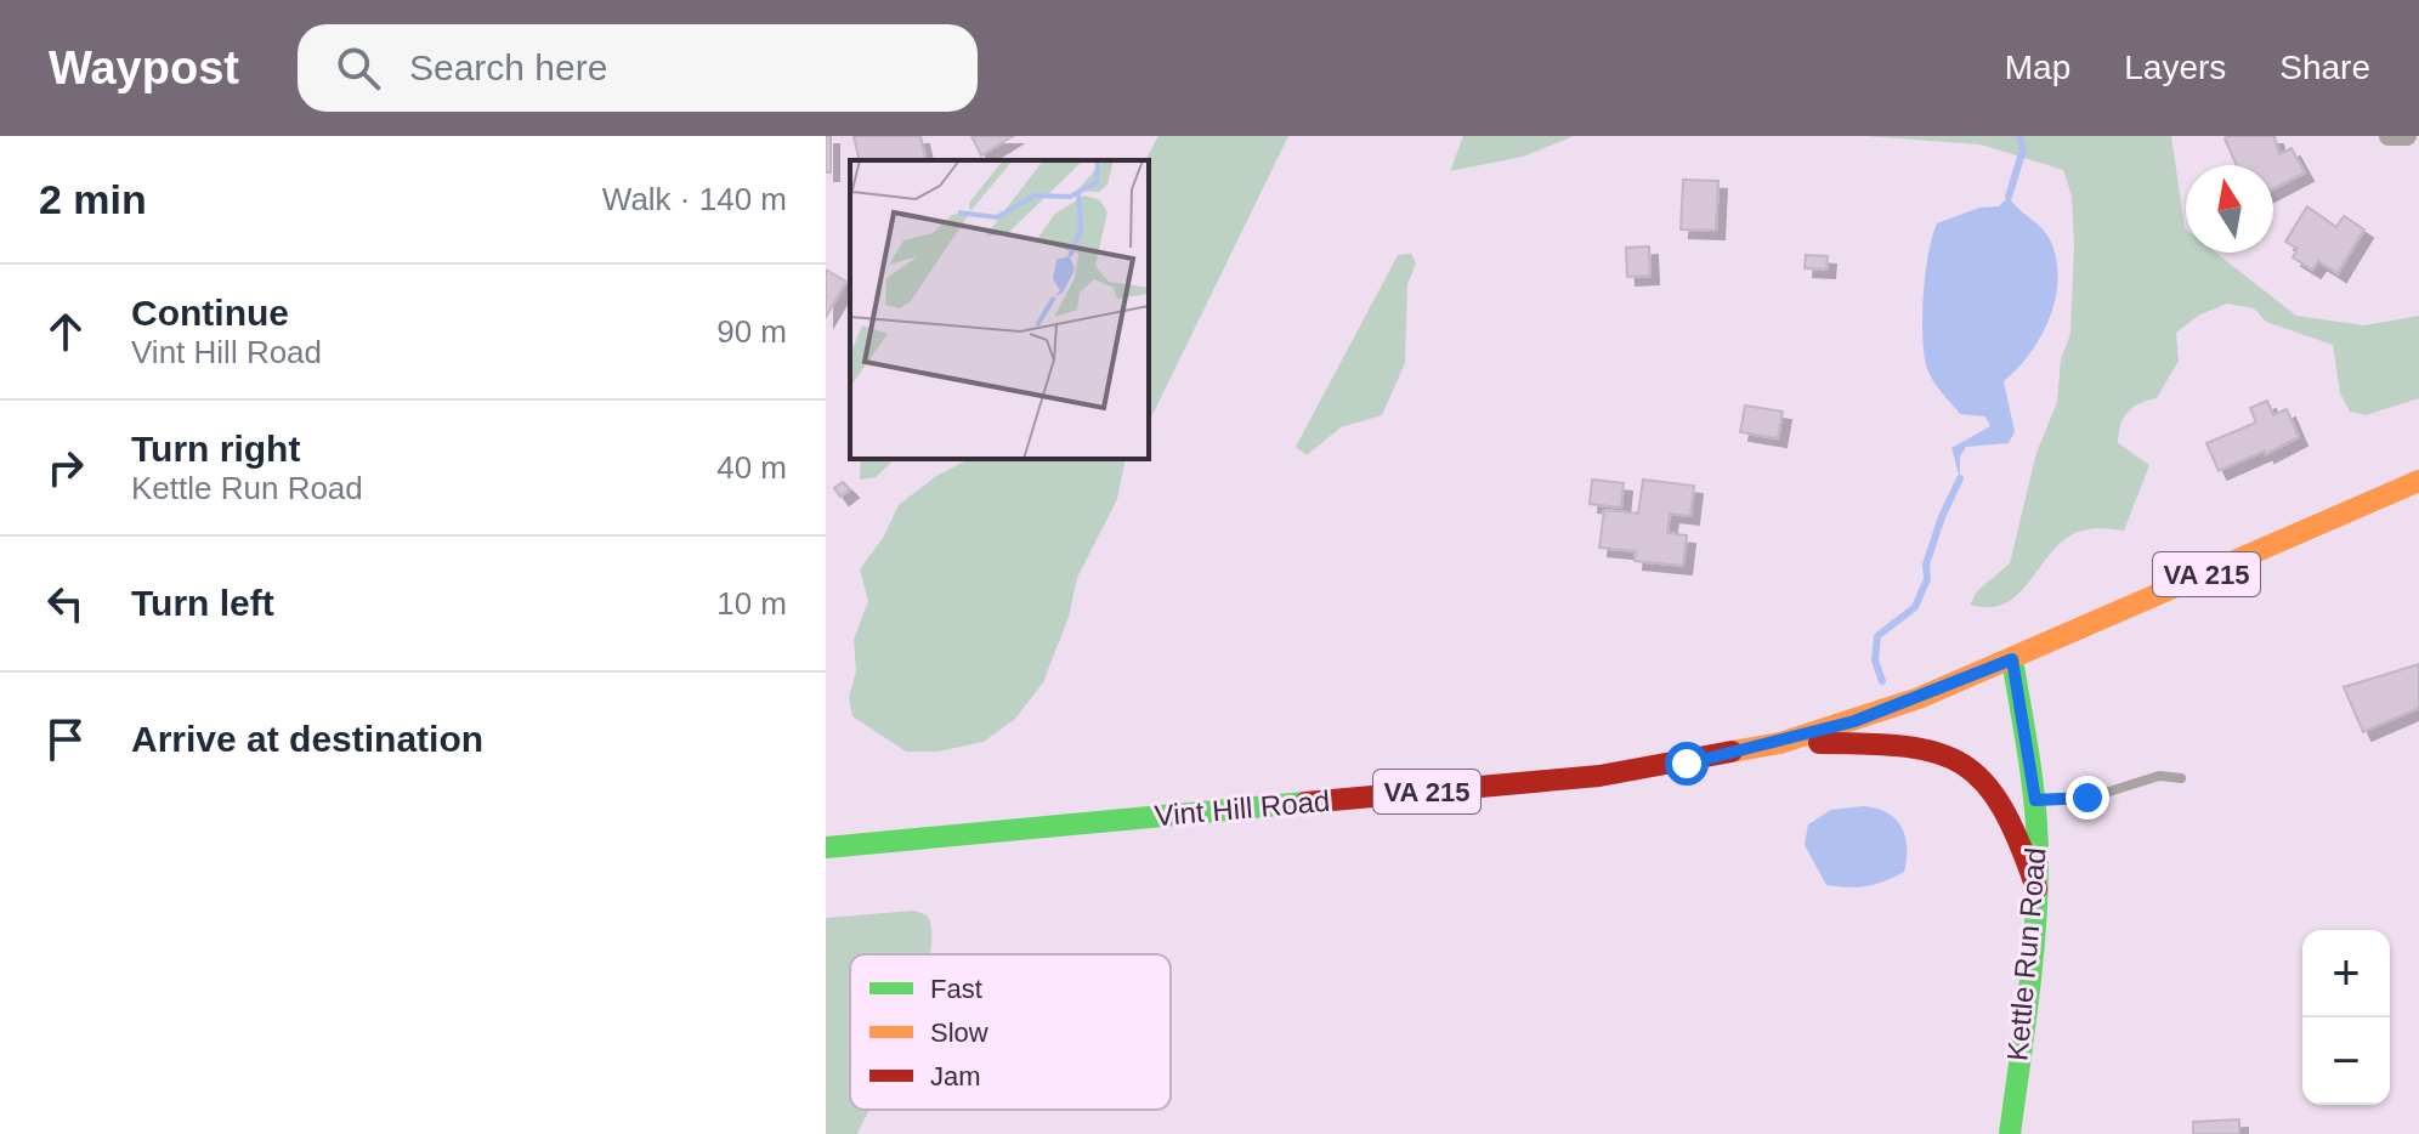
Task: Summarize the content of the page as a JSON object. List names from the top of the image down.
{
  "streets": {
    "main road": ["VA 215", "Vint Hill Road", "Kettle Run Road"]
  },
  "crossings": [
    ["Vint Hill Road", "Kettle Run Road"]
  ],
  "legend": ["Fast", "Slow", "Jam"],
  "north": "top",
  "page": {
    "header": "Waypost",
    "search": "Search here",
    "nav": ["Map", "Layers", "Share"],
    "heading": ["2 min", "Walk · 140 m"],
    "list": [
      ["Continue", "Vint Hill Road", "90 m"],
      ["Turn right", "Kettle Run Road", "40 m"],
      ["Turn left", "10 m"],
      "Arrive at destination"
    ],
    "map_buttons": ["+", "−"]
  }
}
